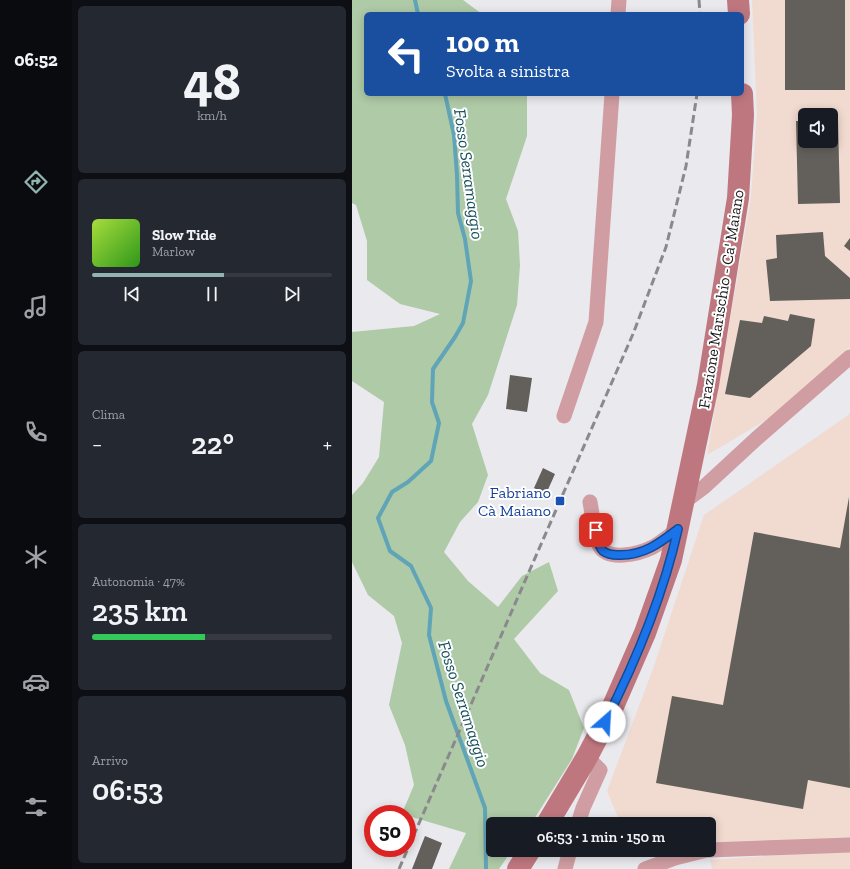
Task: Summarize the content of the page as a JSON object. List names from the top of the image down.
{
  "streets": {
    "main road": ["Frazione Marischio - Ca' Maiano"]
  },
  "water": ["Fosso Serramaggio"],
  "places": {
    "transit": ["Fabriano Cà Maiano"]
  },
  "page": {
    "tabs": "06:52",
    "tile": [
      ["48", "km/h"],
      "Clima",
      ["Autonomia · 47%", "235 km"],
      ["Arrivo", "06:53"]
    ],
    "turn": ["100 m", "Svolta a sinistra"],
    "song": ["Slow Tide", "Marlow"],
    "heat": ["−", "22°", "+"],
    "limit": "50",
    "trip": "06:53 · 1 min · 150 m"
  }
}
